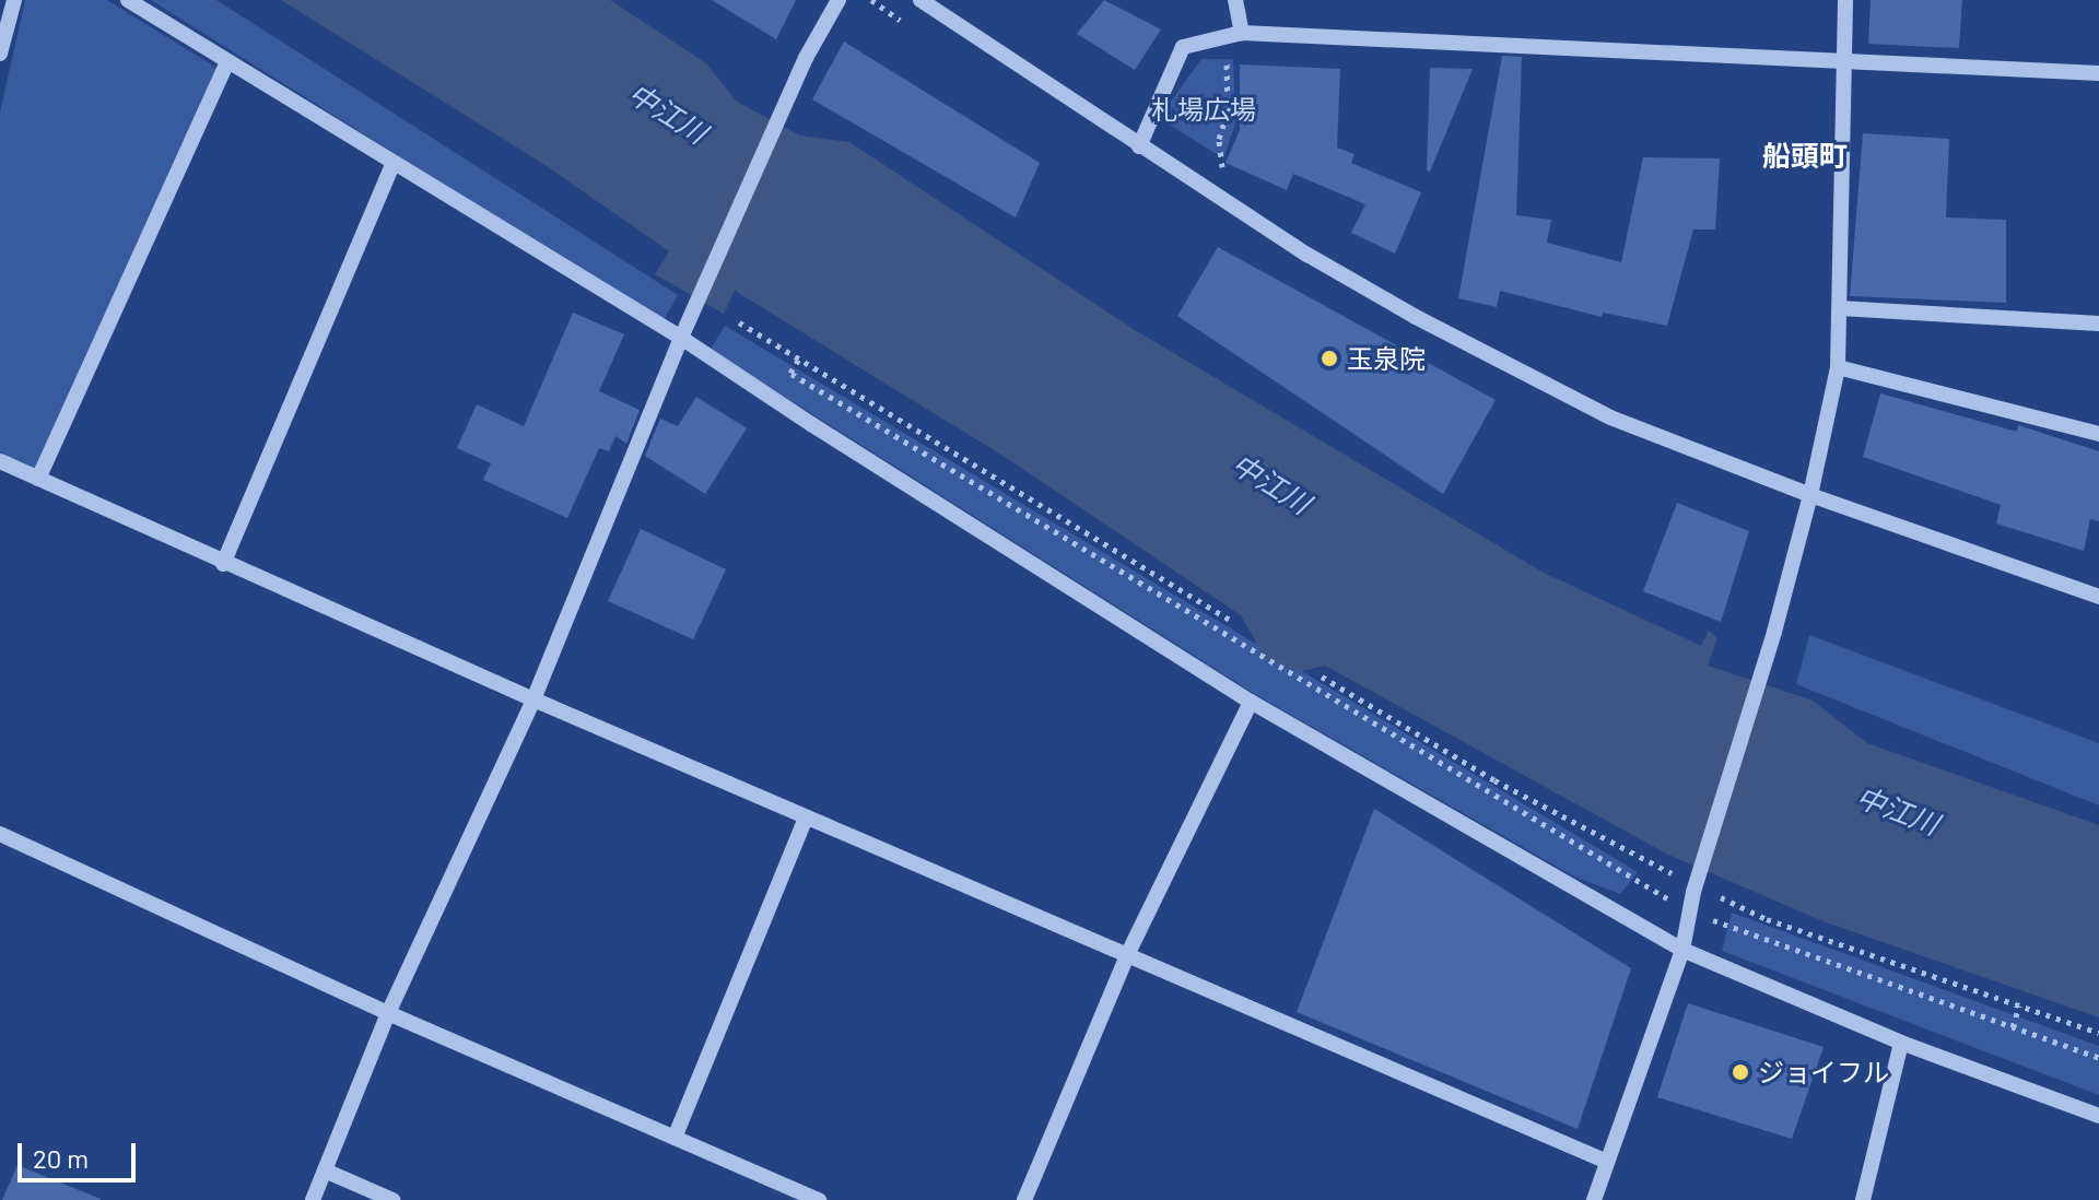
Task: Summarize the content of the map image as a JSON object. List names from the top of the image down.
{
  "districts": ["船頭町"],
  "water": ["中江川"],
  "parks": ["札場広場"],
  "places": ["玉泉院", "ジョイフル"],
  "scale_bar": "20 m"
}
